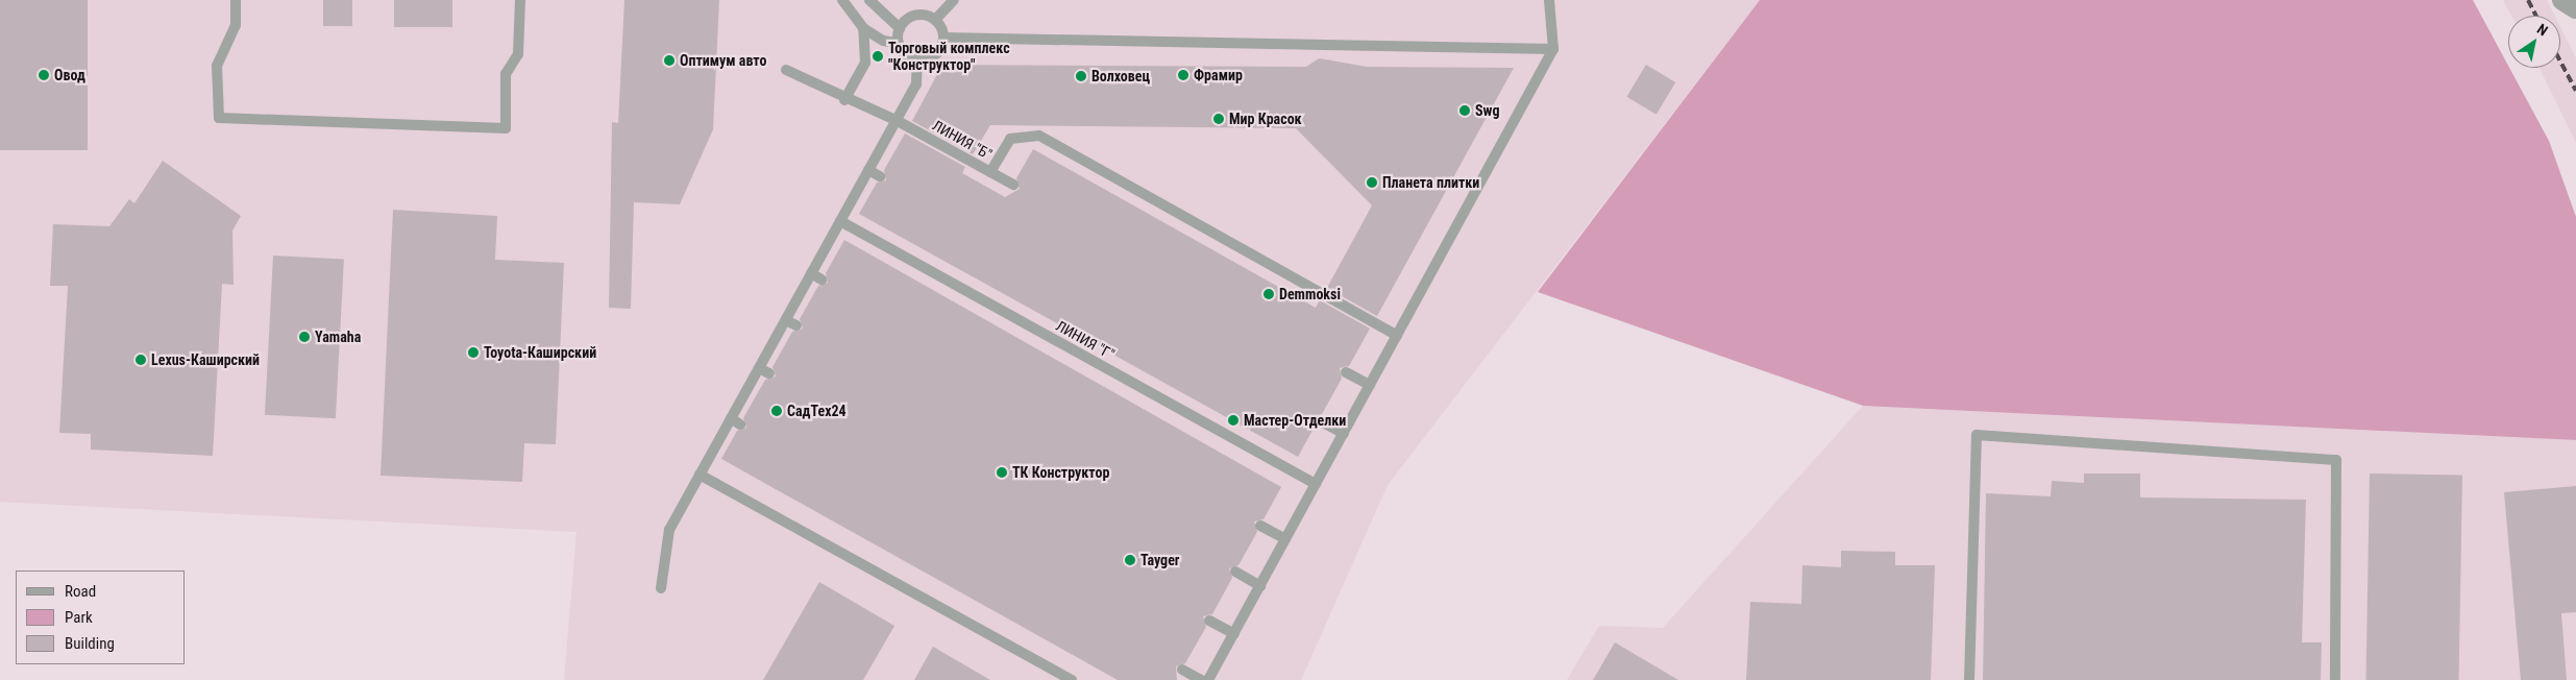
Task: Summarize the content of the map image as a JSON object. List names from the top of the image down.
{
  "streets": {
    "lane": ["ЛИНИЯ \"Б\"", "ЛИНИЯ \"Г\""]
  },
  "places": [
    "Торговый комплекс \"Конструктор\"",
    "Оптимум авто",
    "Овод",
    "Фрамир",
    "Волховец",
    "Swg",
    "Мир Красок",
    "Планета плитки",
    "Demmoksi",
    "Yamaha",
    "Toyota-Каширский",
    "Lexus-Каширский",
    "СадТех24",
    "Мастер-Отделки",
    "ТК Конструктор",
    "Tayger"
  ],
  "legend": ["Road", "Park", "Building"],
  "north": "top right"
}
